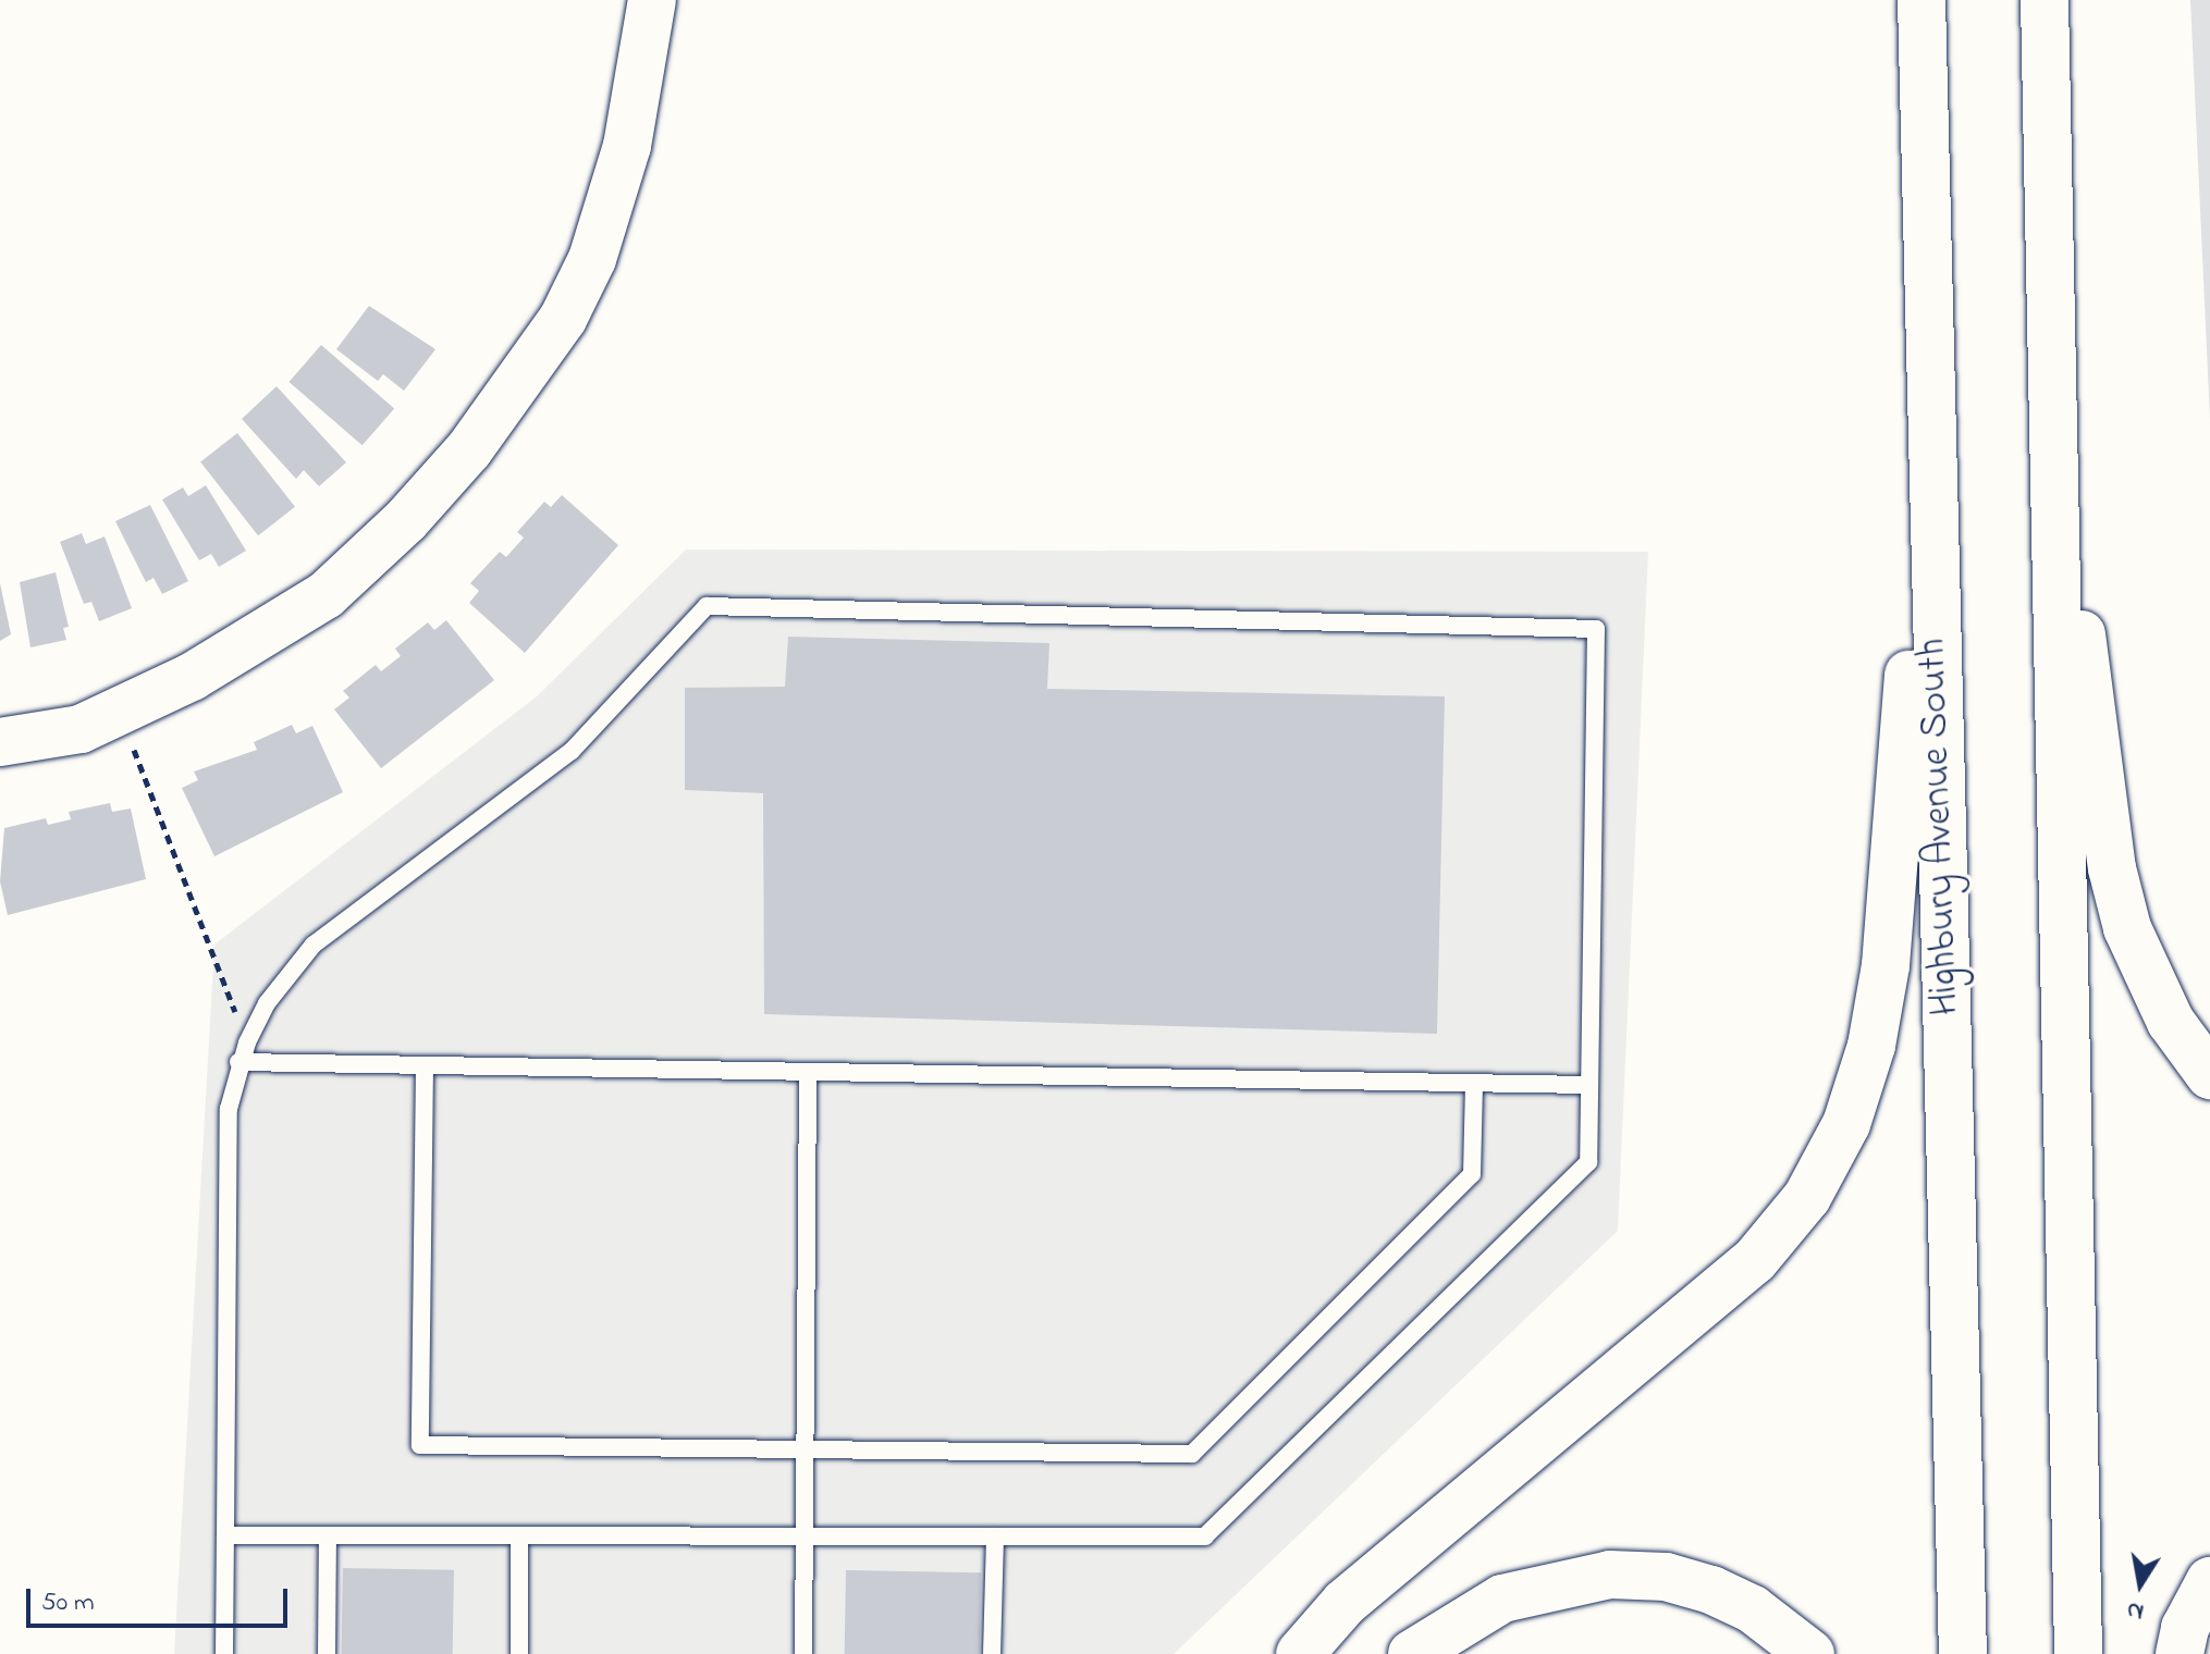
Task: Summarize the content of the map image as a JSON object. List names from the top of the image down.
{
  "streets": {
    "main road": ["Highbury Avenue South"]
  },
  "scale_bar": "50 m",
  "north": "bottom"
}
